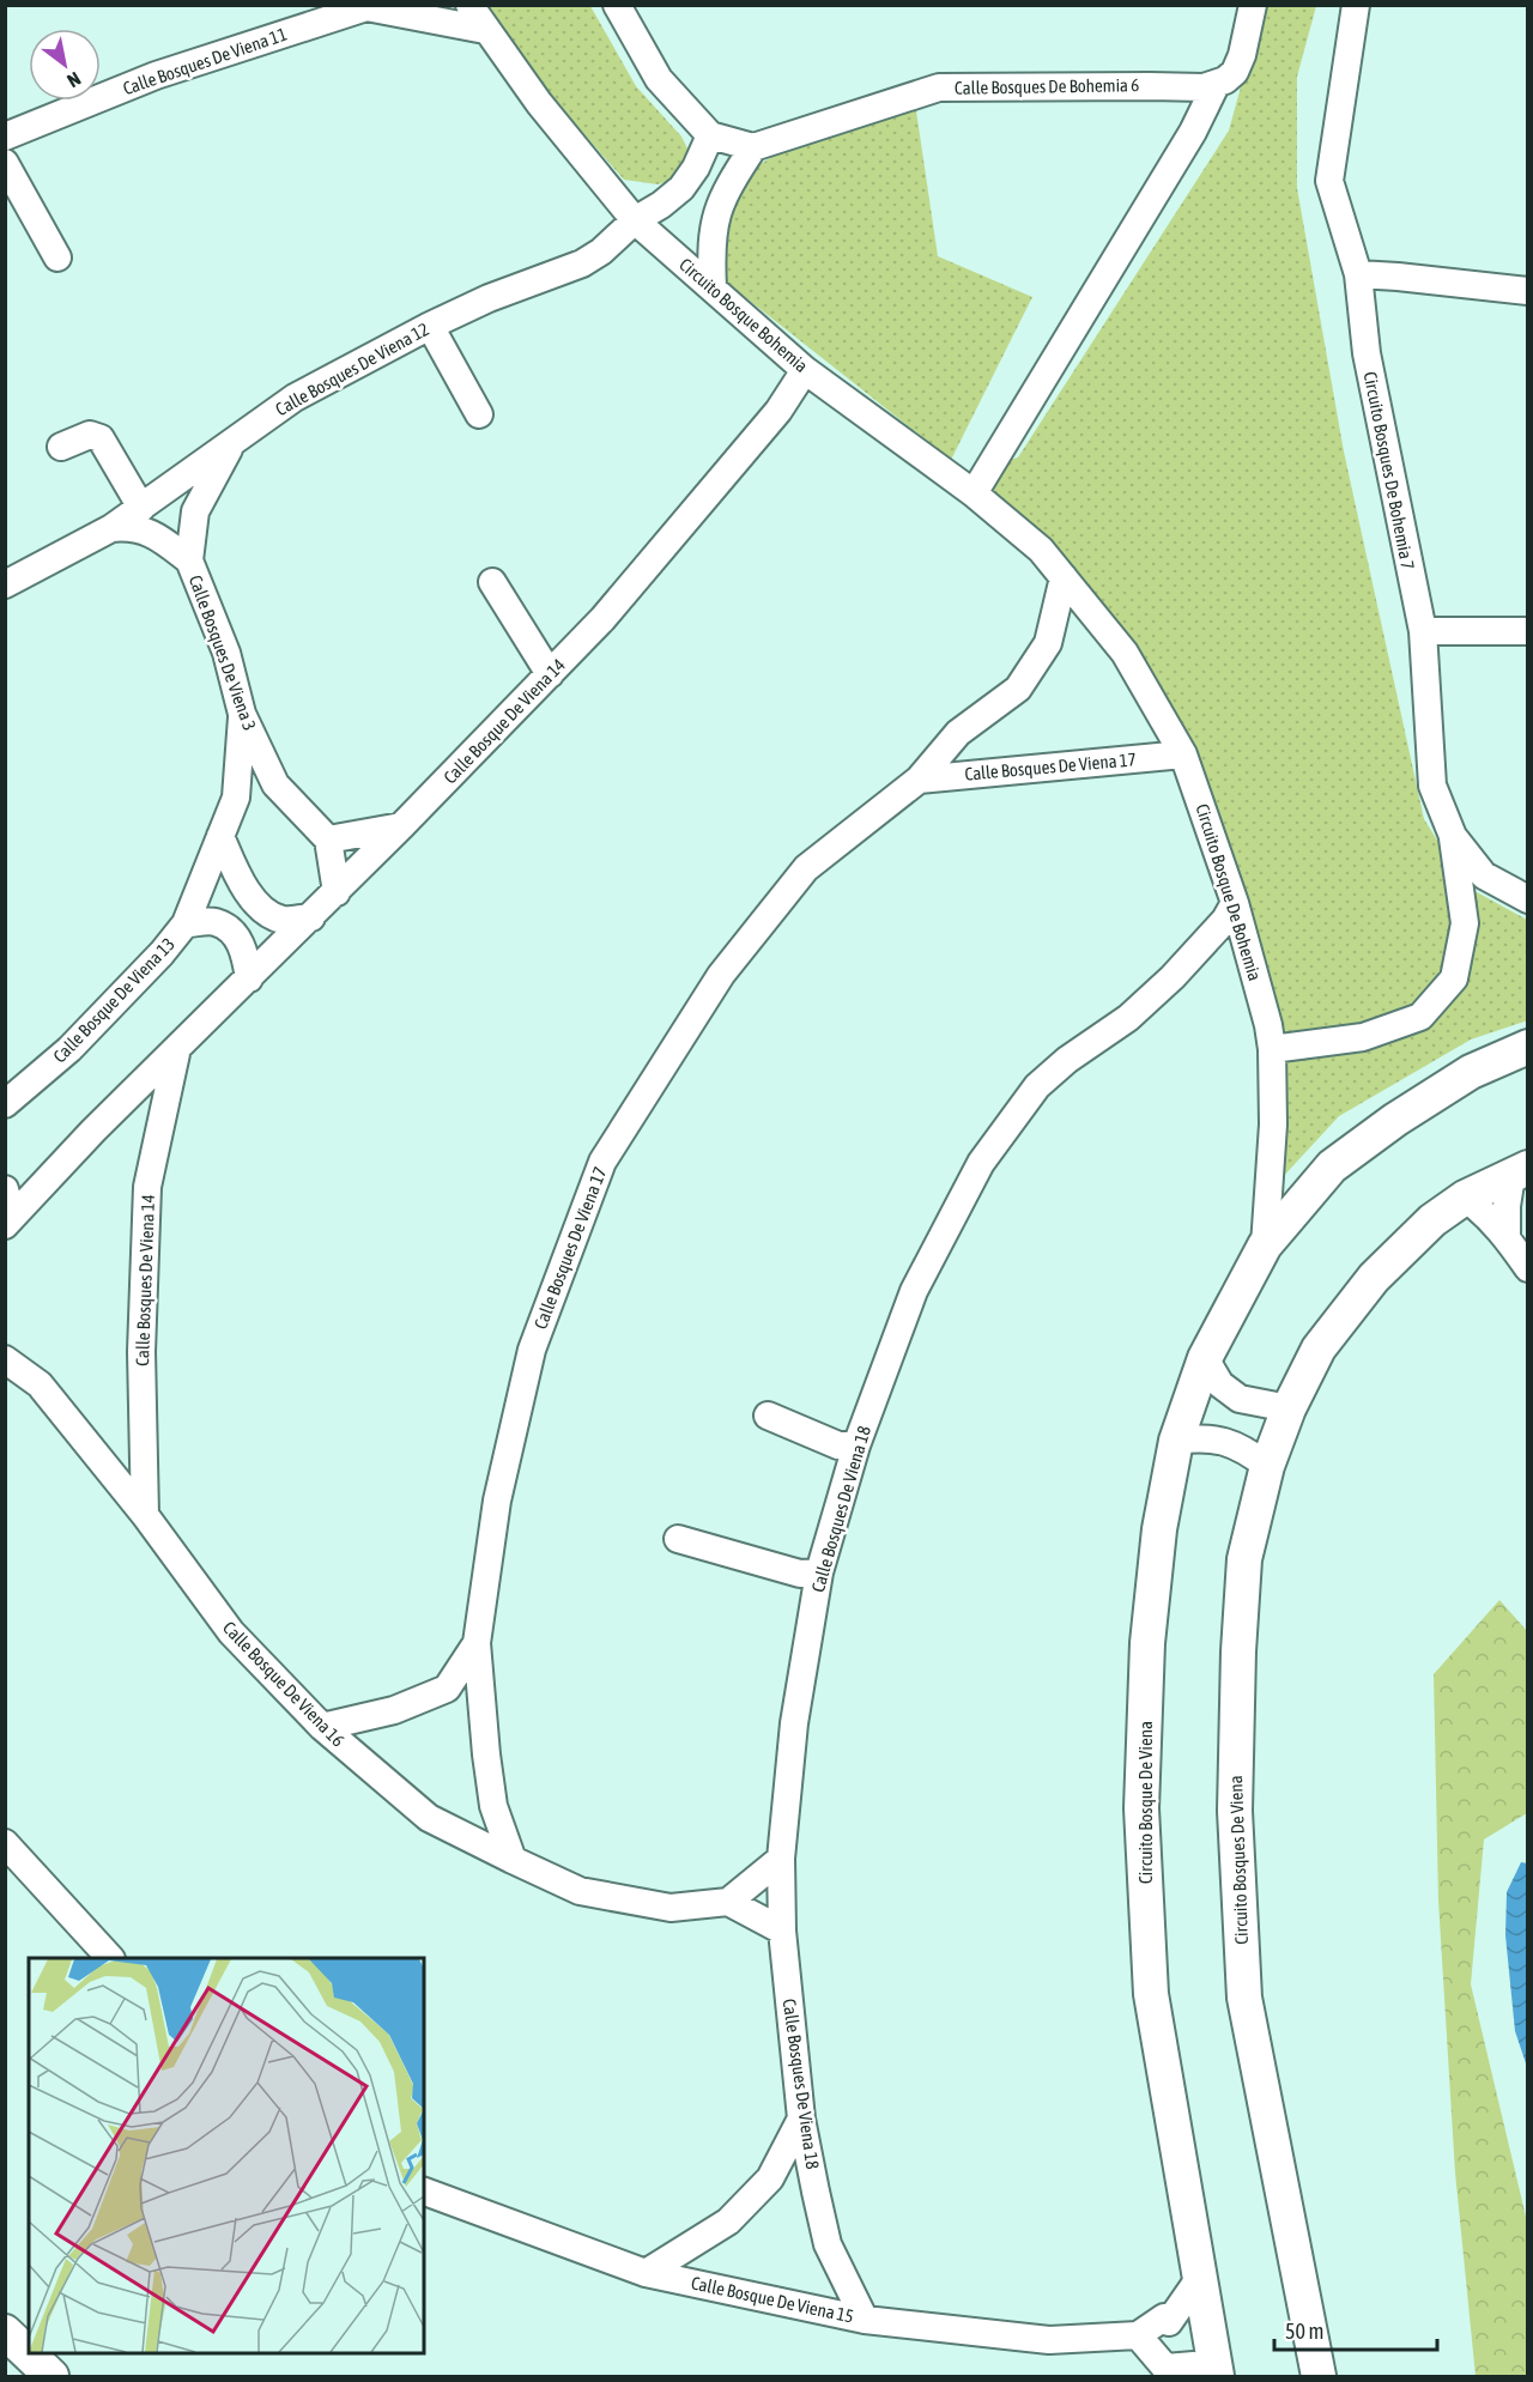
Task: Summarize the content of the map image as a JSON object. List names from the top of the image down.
{
  "streets": {
    "main road": ["Circuito Bosque De Viena", "Circuito Bosques De Viena"],
    "street": [
      "Calle Bosques De Viena 11",
      "Calle Bosques De Bohemia 6",
      "Circuito Bosque Bohemia",
      "Calle Bosques De Viena 12",
      "Circuito Bosques De Bohemia 7",
      "Calle Bosques De Viena 3",
      "Calle Bosque De Viena 14",
      "Calle Bosques De Viena 17",
      "Circuito Bosque De Bohemia",
      "Calle Bosque De Viena 13",
      "Calle Bosques De Viena 14",
      "Calle Bosques De Viena 18",
      "Calle Bosque De Viena 16",
      "Calle Bosque De Viena 15"
    ]
  },
  "crossings": [
    ["Calle Bosques De Viena 11", "Circuito Bosque Bohemia"],
    ["Circuito Bosque Bohemia", "Calle Bosques De Viena 12"],
    ["Circuito Bosque Bohemia", "Calle Bosque De Viena 14"],
    ["Circuito Bosque Bohemia", "Calle Bosques De Viena 17"],
    ["Circuito Bosque Bohemia", "Circuito Bosque De Bohemia"],
    ["Calle Bosques De Viena 12", "Calle Bosques De Viena 3"],
    ["Calle Bosques De Viena 3", "Calle Bosque De Viena 14"],
    ["Calle Bosques De Viena 3", "Calle Bosque De Viena 13"],
    ["Calle Bosque De Viena 14", "Calle Bosque De Viena 13"],
    ["Calle Bosque De Viena 14", "Calle Bosques De Viena 14"],
    ["Calle Bosques De Viena 17", "Circuito Bosque De Bohemia"],
    ["Calle Bosques De Viena 17", "Calle Bosque De Viena 16"],
    ["Circuito Bosque De Bohemia", "Calle Bosques De Viena 18"],
    ["Circuito Bosque De Bohemia", "Circuito Bosque De Viena"],
    ["Calle Bosques De Viena 14", "Calle Bosque De Viena 16"],
    ["Calle Bosques De Viena 18", "Calle Bosque De Viena 15"],
    ["Circuito Bosque De Viena", "Calle Bosque De Viena 15"]
  ],
  "scale_bar": "50 m",
  "north": "bottom right"
}
